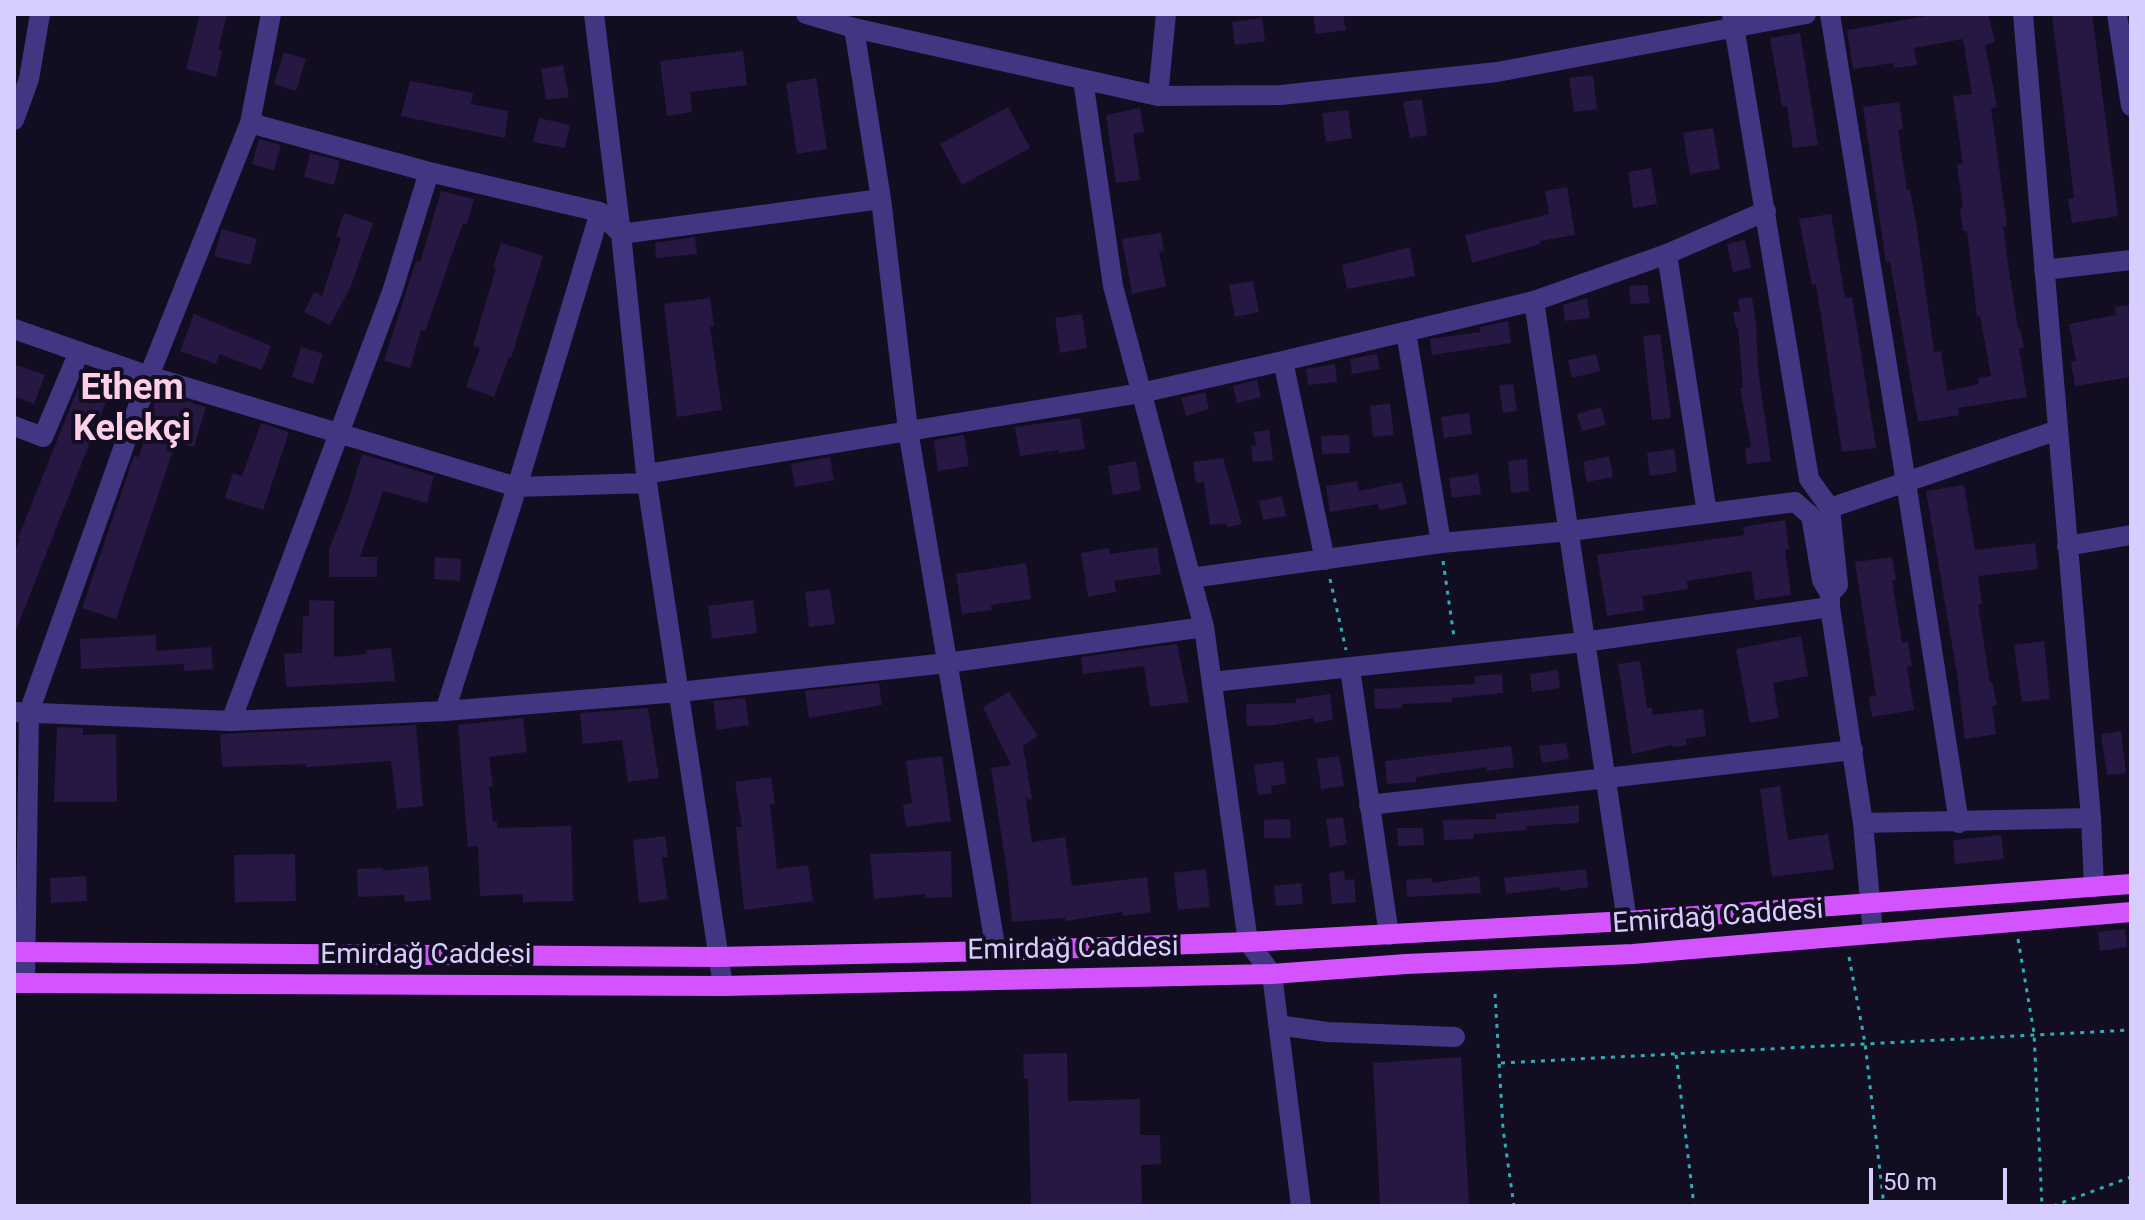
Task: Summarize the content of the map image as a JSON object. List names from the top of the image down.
{
  "streets": {
    "main road": ["Emirdağ Caddesi"]
  },
  "districts": ["Ethem Kelekçi"],
  "scale_bar": "50 m"
}
